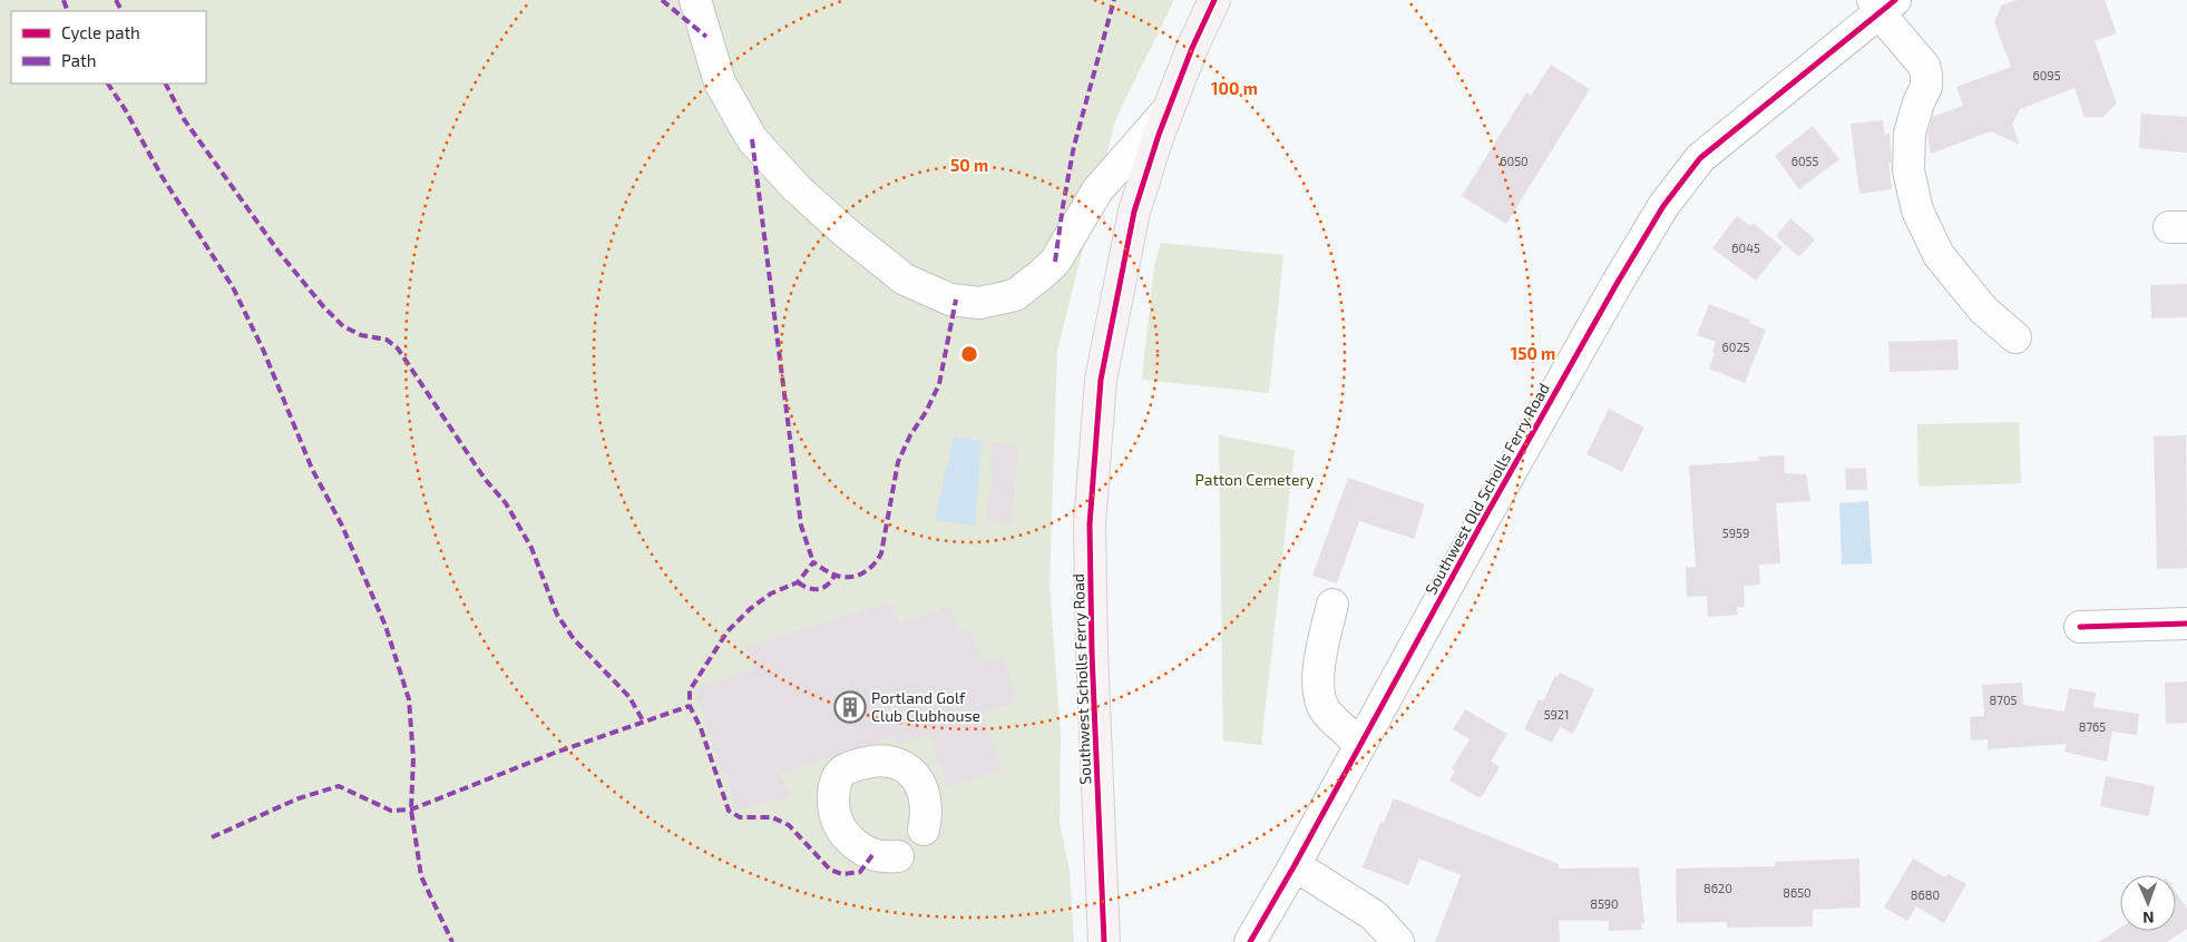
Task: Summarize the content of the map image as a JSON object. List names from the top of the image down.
{
  "streets": {
    "main road": ["Southwest Scholls Ferry Road"],
    "street": ["Southwest Old Scholls Ferry Road"]
  },
  "parks": ["Patton Cemetery"],
  "places": {
    "building": ["Portland Golf Club Clubhouse"]
  },
  "house_numbers": [
    "6095",
    "6050",
    "6055",
    "6045",
    "6025",
    "5959",
    "8705",
    "5921",
    "8765",
    "8620",
    "8650",
    "8680",
    "8590"
  ],
  "legend": ["Cycle path", "Path"],
  "north": "bottom",
  "rings": ["100 m", "50 m", "150 m"]
}
